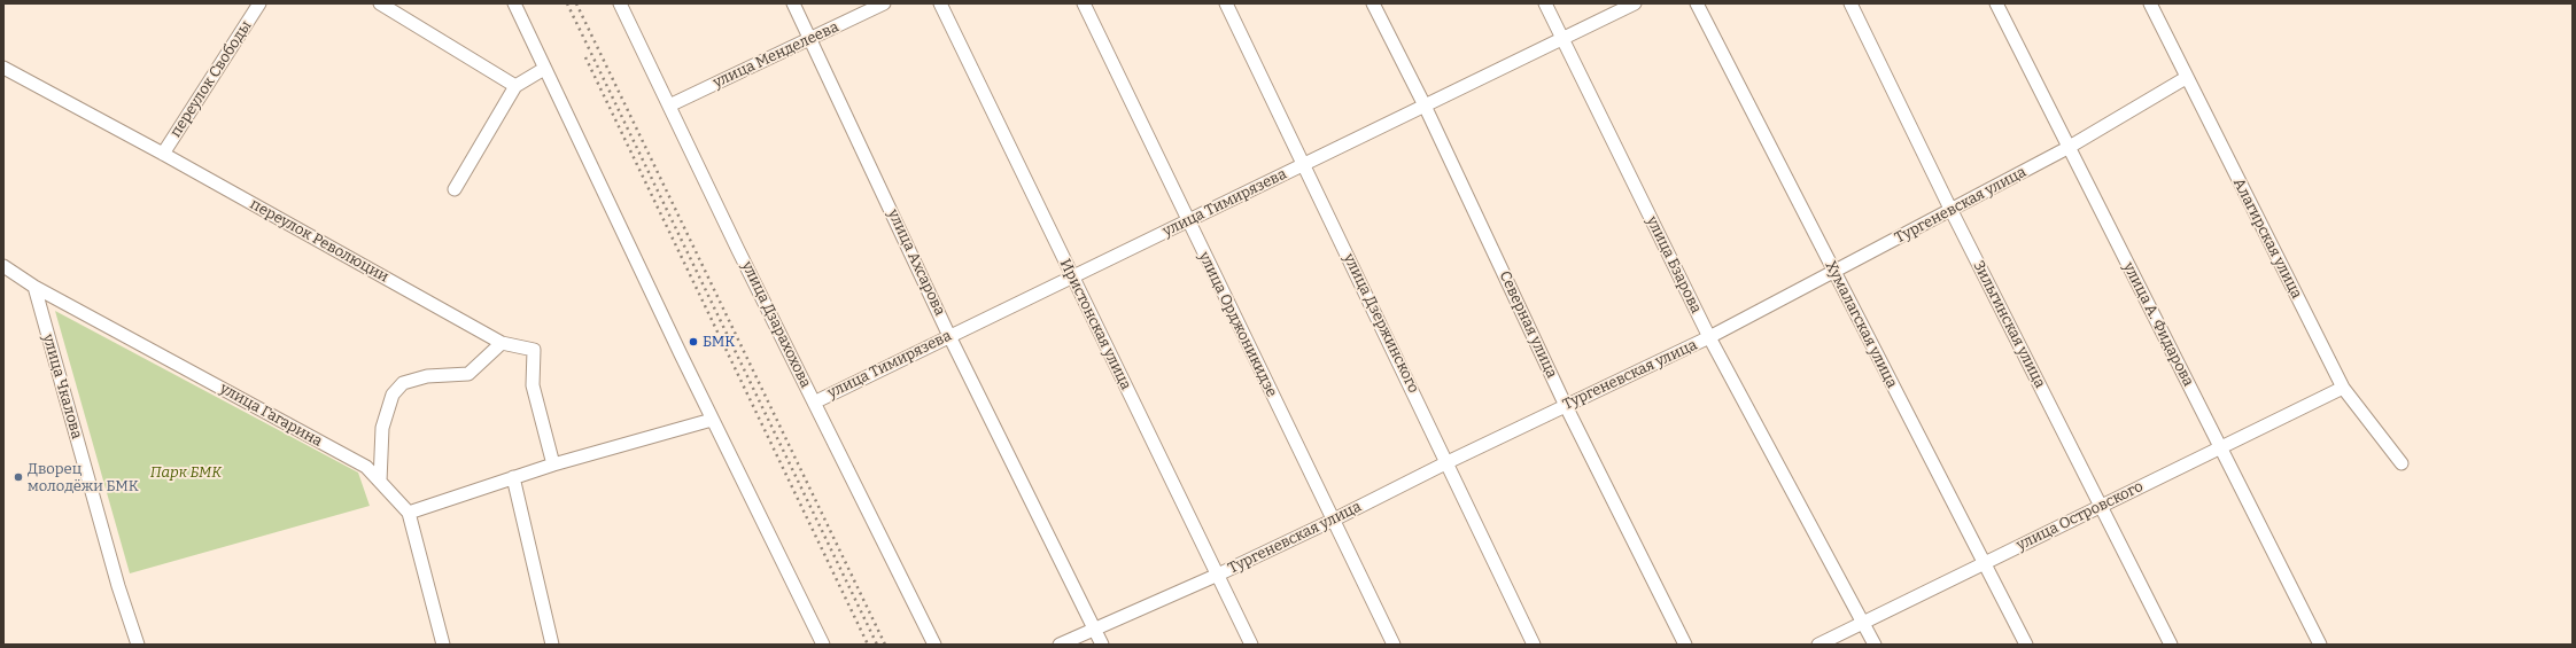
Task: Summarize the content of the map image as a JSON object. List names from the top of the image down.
{
  "streets": {
    "street": [
      "улица Менделеева",
      "переулок Свободы",
      "улица Тимирязева",
      "Тургеневская улица",
      "Алагирская улица",
      "переулок Революции",
      "улица Ахсарова",
      "улица Бзарова",
      "улица Дзержинского",
      "улица Дзарахохова",
      "Иристонская улица",
      "улица Орджоникидзе",
      "Северная улица",
      "Хумалагская улица",
      "Зильгинская улица",
      "улица А. Фидарова",
      "улица Чкалова",
      "улица Гагарина",
      "улица Островского"
    ]
  },
  "crossings": [
    ["улица Менделеева", "улица Ахсарова"],
    ["улица Менделеева", "улица Дзарахохова"],
    ["переулок Свободы", "переулок Революции"],
    ["улица Тимирязева", "улица Ахсарова"],
    ["улица Тимирязева", "улица Бзарова"],
    ["улица Тимирязева", "улица Дзержинского"],
    ["улица Тимирязева", "улица Дзарахохова"],
    ["улица Тимирязева", "Иристонская улица"],
    ["улица Тимирязева", "улица Орджоникидзе"],
    ["улица Тимирязева", "Северная улица"],
    ["Тургеневская улица", "Алагирская улица"],
    ["Тургеневская улица", "улица Ахсарова"],
    ["Тургеневская улица", "улица Бзарова"],
    ["Тургеневская улица", "улица Дзержинского"],
    ["Тургеневская улица", "Иристонская улица"],
    ["Тургеневская улица", "улица Орджоникидзе"],
    ["Тургеневская улица", "Северная улица"],
    ["Тургеневская улица", "Хумалагская улица"],
    ["Тургеневская улица", "Зильгинская улица"],
    ["Тургеневская улица", "улица А. Фидарова"],
    ["Алагирская улица", "улица Островского"],
    ["улица Бзарова", "улица Островского"],
    ["Хумалагская улица", "улица Островского"],
    ["Зильгинская улица", "улица Островского"],
    ["улица А. Фидарова", "улица Островского"],
    ["улица Чкалова", "улица Гагарина"]
  ],
  "parks": ["Парк БМК"],
  "places": ["БМК", "Дворец молодёжи БМК"]
}
